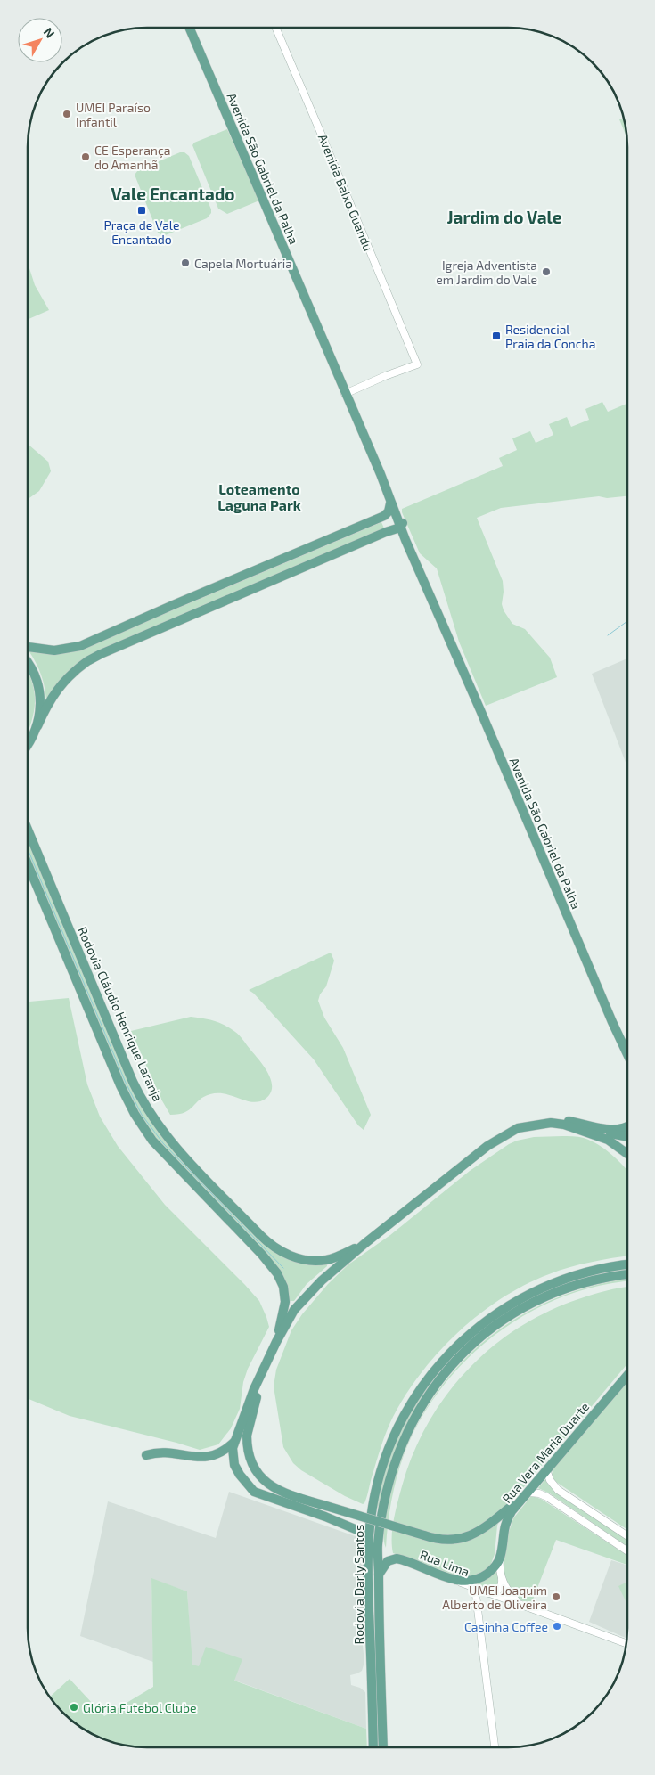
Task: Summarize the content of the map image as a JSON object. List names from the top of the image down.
{
  "streets": {
    "main road": [
      "Avenida São Gabriel da Palha",
      "Rodovia Cláudio Henrique Laranja",
      "Rua Vera Maria Duarte",
      "Rua Lima",
      "Rodovia Darly Santos"
    ],
    "street": ["Avenida Baixo Guandu"]
  },
  "crossings": [
    ["Avenida São Gabriel da Palha", "Avenida Baixo Guandu"],
    ["Rua Vera Maria Duarte", "Rua Lima"],
    ["Rua Lima", "Rodovia Darly Santos"]
  ],
  "districts": ["Vale Encantado", "Jardim do Vale", "Loteamento Laguna Park"],
  "places": {
    "other": [
      "UMEI Paraíso Infantil",
      "CE Esperança do Amanhã",
      "Capela Mortuária",
      "Igreja Adventista em Jardim do Vale",
      "UMEI Joaquim Alberto de Oliveira",
      "Casinha Coffee",
      "Glória Futebol Clube"
    ],
    "transit": ["Praça de Vale Encantado", "Residencial Praia da Concha"]
  },
  "north": "top right"
}
